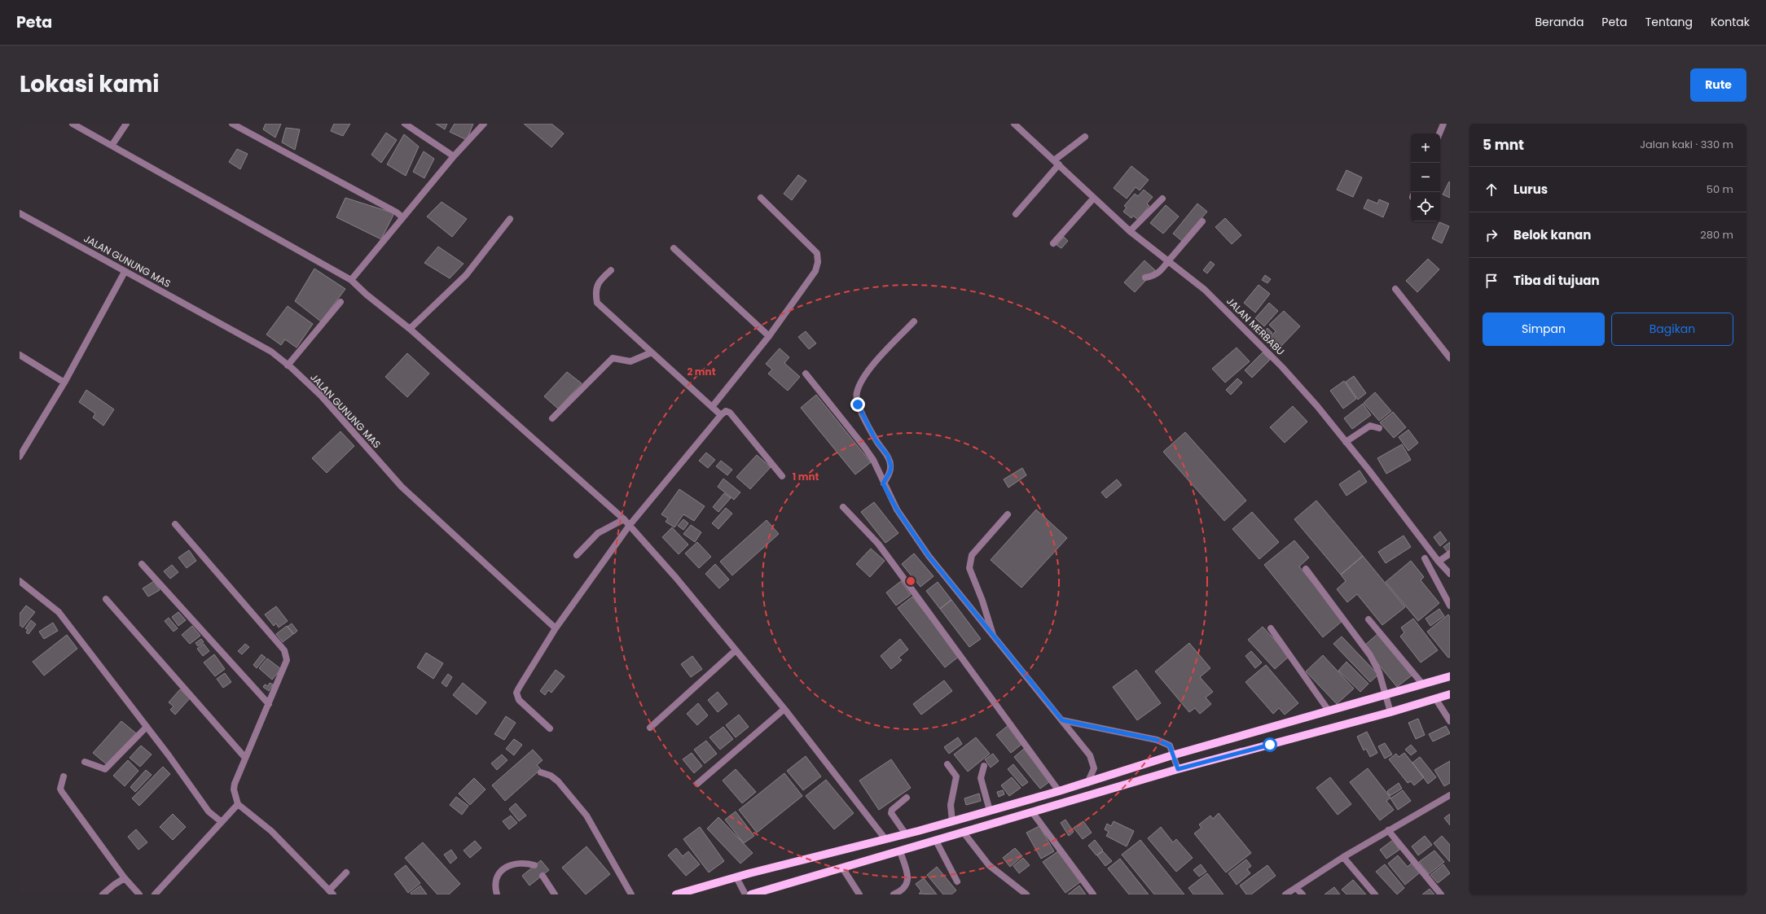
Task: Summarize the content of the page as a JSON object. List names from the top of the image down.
{
  "streets": {
    "street": ["JALAN GUNUNG MAS", "JALAN MERBABU"]
  },
  "page": {
    "header": "Peta",
    "nav": [
      "Beranda",
      "Peta",
      "Tentang",
      "Kontak"
    ],
    "title": "Lokasi kami",
    "buttons": [
      "Rute",
      ["Simpan", "Bagikan"]
    ],
    "heading": ["5 mnt", "Jalan kaki · 330 m"],
    "map_buttons": ["+", "−"],
    "list": [
      ["Lurus", "50 m"],
      ["Belok kanan", "280 m"],
      "Tiba di tujuan"
    ]
  },
  "rings": ["2 mnt", "1 mnt"]
}
